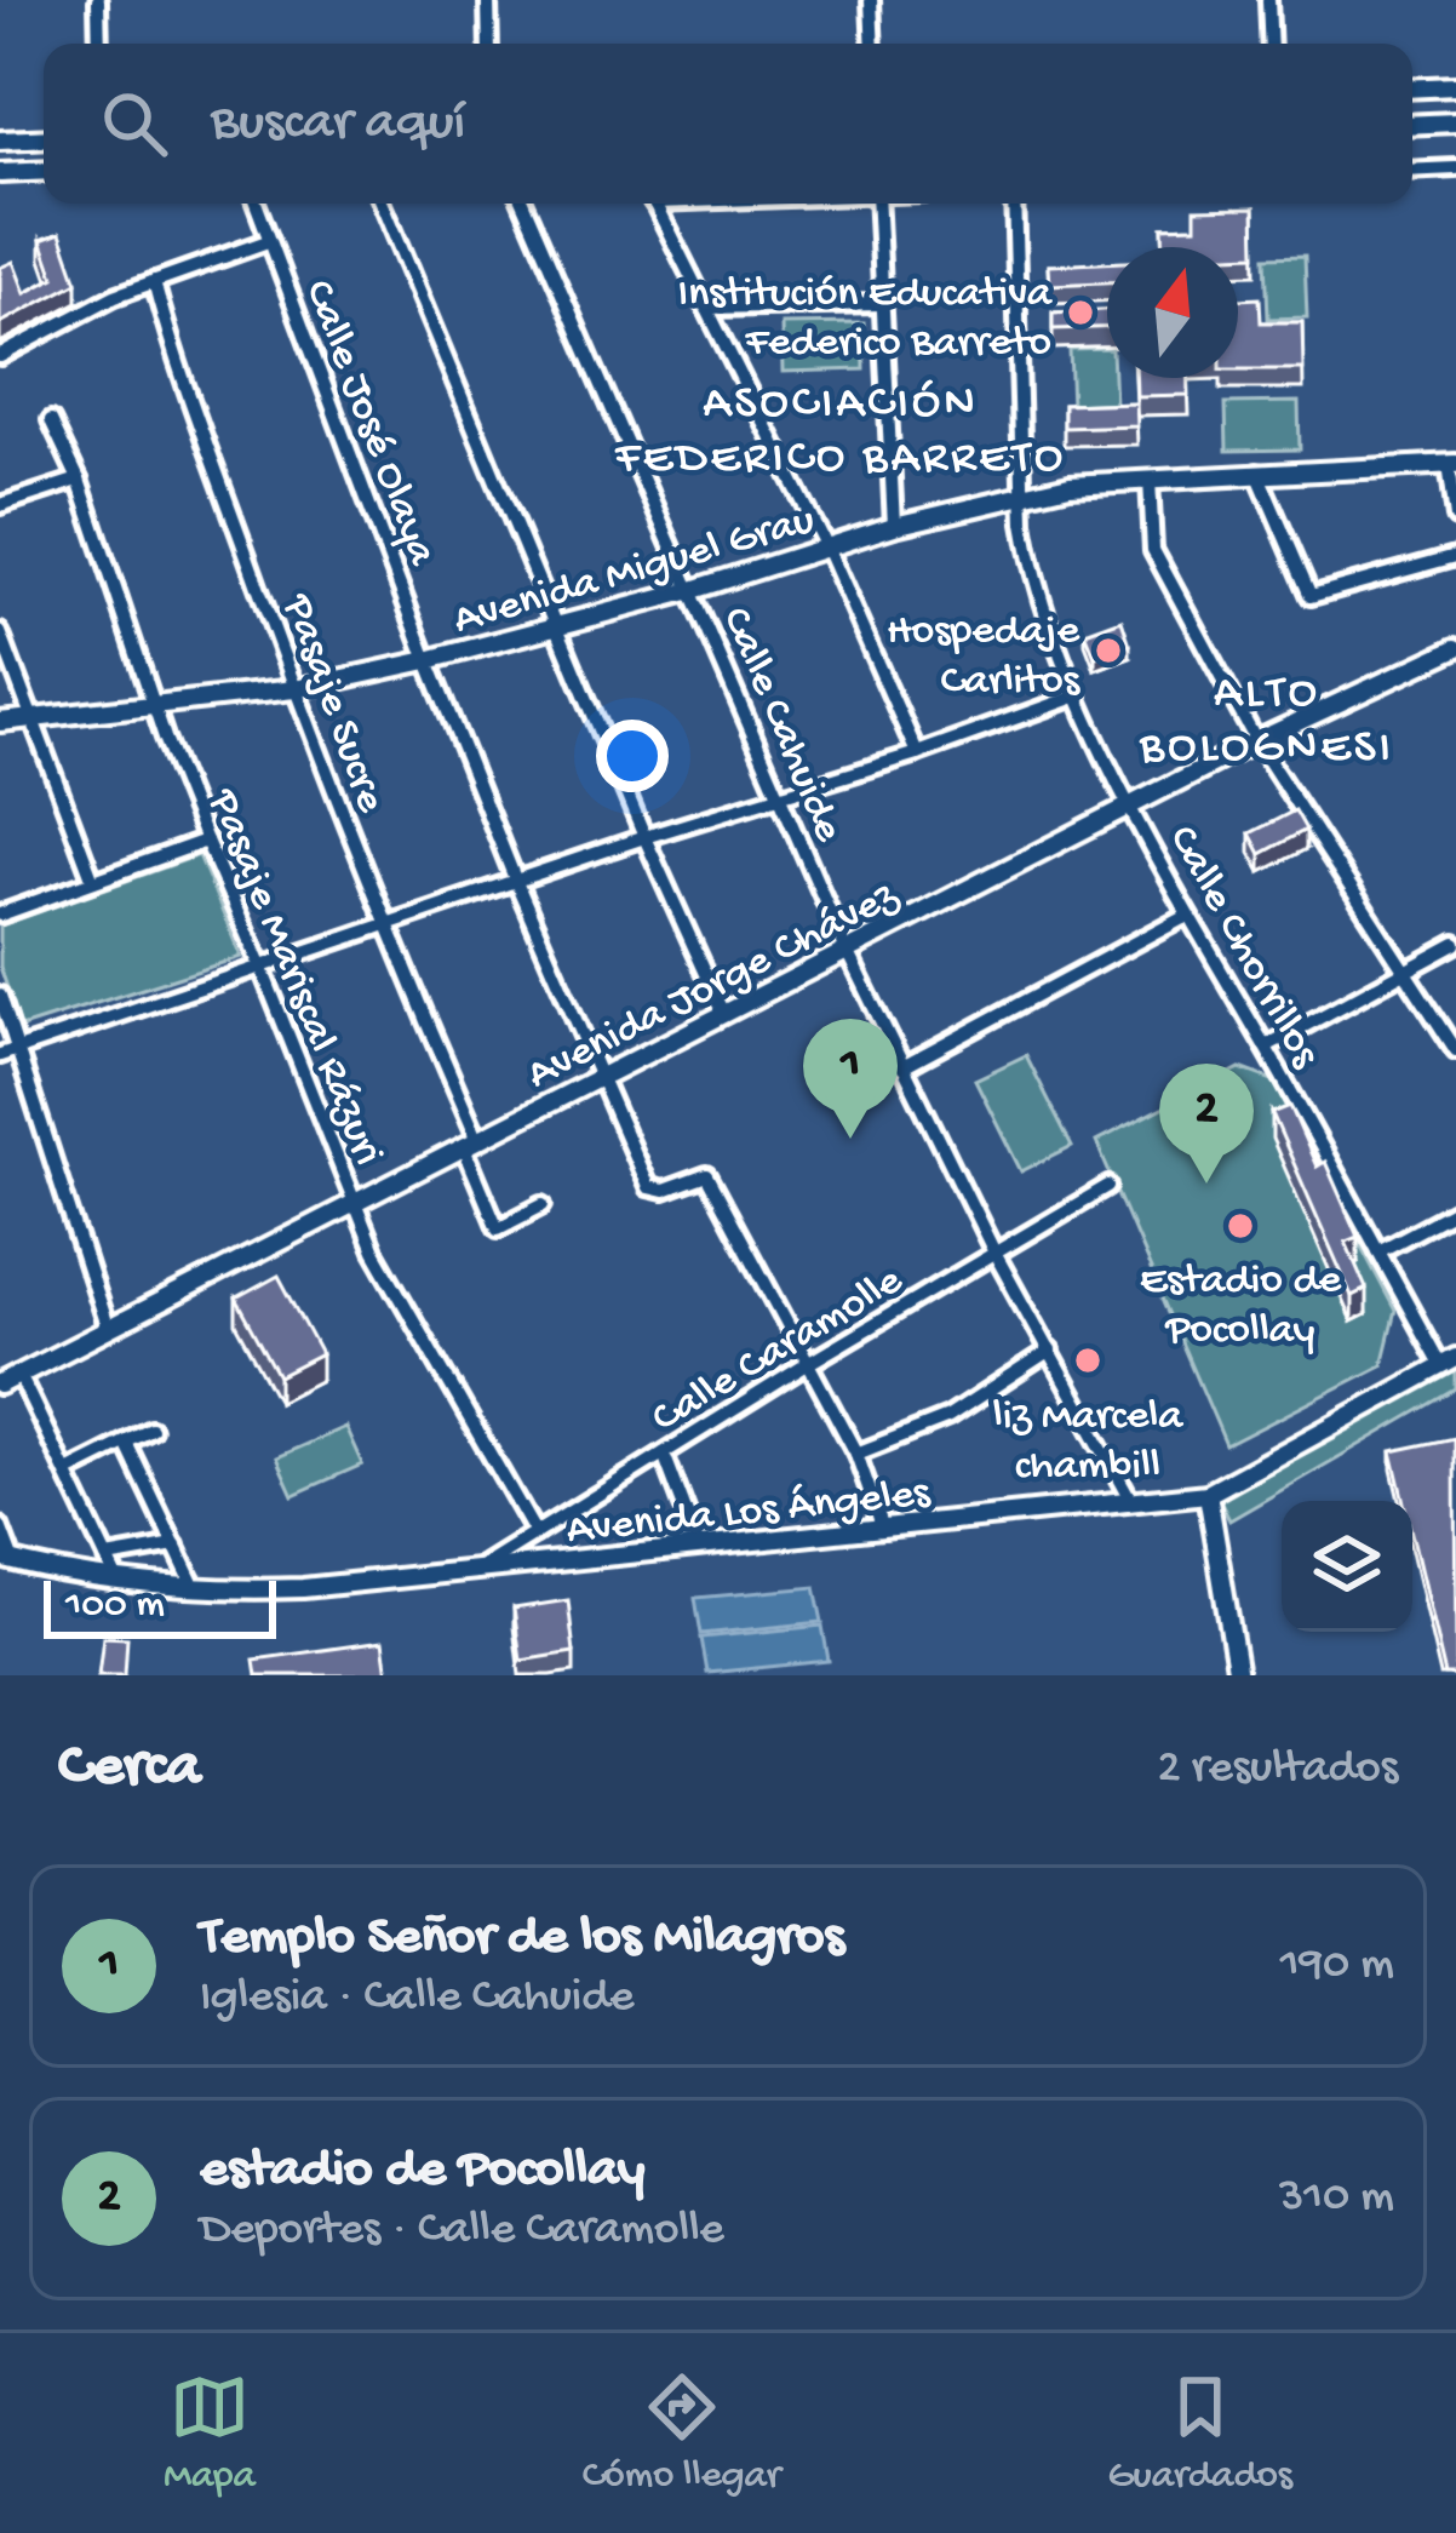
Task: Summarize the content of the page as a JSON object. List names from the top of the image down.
{
  "streets": {
    "street": [
      "Calle José Olaya",
      "Avenida Miguel Grau",
      "Pasaje Sucre",
      "Calle Cahuide",
      "Calle Chorrillos",
      "Pasaje Mariscal Rázuri",
      "Avenida Jorge Chávez",
      "Calle Caramolle",
      "Avenida Los Ángeles"
    ]
  },
  "crossings": [
    ["Calle José Olaya", "Avenida Miguel Grau"],
    ["Calle José Olaya", "Avenida Jorge Chávez"],
    ["Calle José Olaya", "Calle Caramolle"],
    ["Avenida Miguel Grau", "Pasaje Sucre"],
    ["Avenida Miguel Grau", "Calle Cahuide"],
    ["Avenida Miguel Grau", "Calle Chorrillos"],
    ["Avenida Miguel Grau", "Pasaje Mariscal Rázuri"],
    ["Pasaje Sucre", "Avenida Jorge Chávez"],
    ["Calle Cahuide", "Avenida Jorge Chávez"],
    ["Calle Cahuide", "Calle Caramolle"],
    ["Calle Cahuide", "Avenida Los Ángeles"],
    ["Calle Chorrillos", "Avenida Jorge Chávez"],
    ["Calle Chorrillos", "Avenida Los Ángeles"],
    ["Pasaje Mariscal Rázuri", "Avenida Jorge Chávez"],
    ["Pasaje Mariscal Rázuri", "Calle Caramolle"],
    ["Calle Caramolle", "Avenida Los Ángeles"]
  ],
  "districts": ["ASOCIACIÓN FEDERICO BARRETO", "ALTO BOLOGNESI"],
  "places": [
    "Institución Educativa Federico Barreto",
    "Hospedaje Carlitos",
    "Estadio de Pocollay",
    "liz Marcela chambill"
  ],
  "scale_bar": "100 m",
  "north": "top",
  "page": {
    "search": "Buscar aquí",
    "pins": ["1", "2"],
    "scale": "100 m",
    "heading": ["Cerca", "2 resultados"],
    "list": [
      {
        "mark": "1",
        "name": "Templo Señor de los Milagros",
        "note": "Iglesia · Calle Cahuide",
        "value": "190 m"
      },
      {
        "mark": "2",
        "name": "estadio de Pocollay",
        "note": "Deportes · Calle Caramolle",
        "value": "310 m"
      }
    ],
    "nav": ["Mapa", "Cómo llegar", "Guardados"]
  }
}
